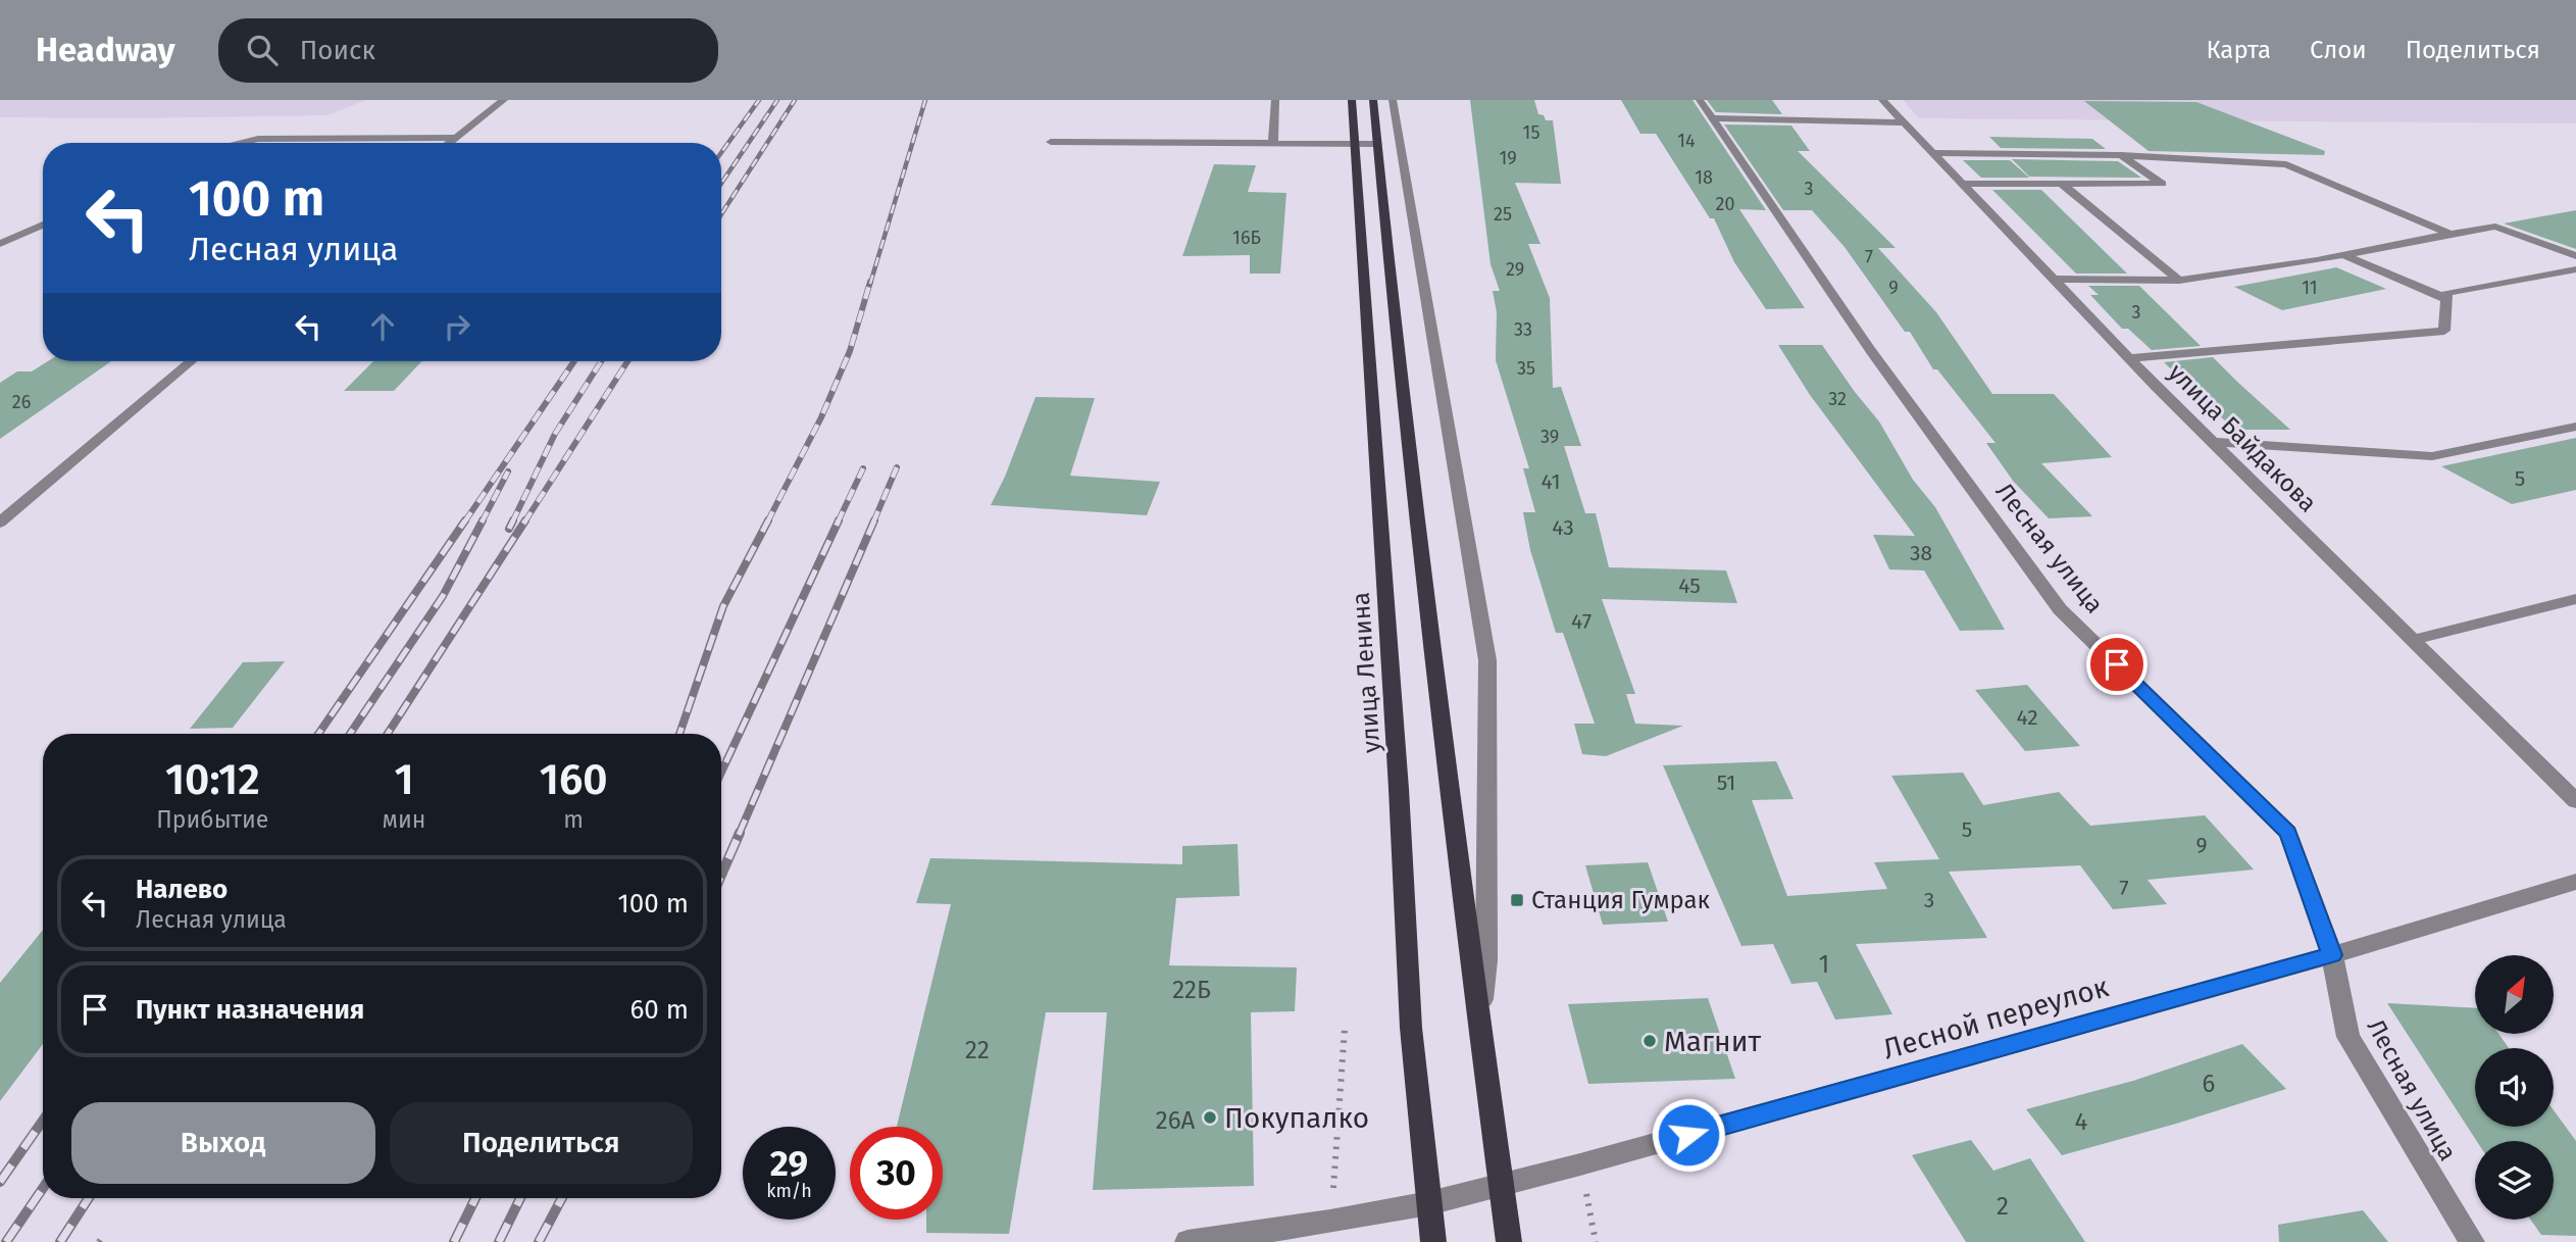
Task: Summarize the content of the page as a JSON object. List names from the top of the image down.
{
  "streets": {
    "main road": ["улица Ленина"],
    "street": ["улица Байдакова", "Лесная улица", "Лесной переулок"]
  },
  "crossings": [
    ["Лесная улица", "Лесной переулок"],
    ["улица Ленина", "Лесной переулок"]
  ],
  "places": {
    "transit": ["Станция Гумрак"],
    "other": ["Магнит", "Покупалко"]
  },
  "house_numbers": [
    "15",
    "14",
    "19",
    "18",
    "3",
    "20",
    "25",
    "16Б",
    "7",
    "29",
    "9",
    "11",
    "3",
    "33",
    "35",
    "32",
    "26",
    "39",
    "5",
    "41",
    "43",
    "38",
    "45",
    "47",
    "42",
    "51",
    "5",
    "9",
    "7",
    "3",
    "1",
    "22Б",
    "22",
    "6",
    "26А",
    "4",
    "2"
  ],
  "north": "top right",
  "page": {
    "header": "Headway",
    "search": "Поиск",
    "nav": ["Карта", "Слои", "Поделиться"],
    "turn": ["100 m", "Лесная улица"],
    "eta": [
      "10:12",
      "Прибытие",
      "1",
      "мин",
      "160",
      "m"
    ],
    "list": [
      {
        "name": "Налево",
        "note": "Лесная улица",
        "value": "100 m"
      },
      {
        "name": "Пункт назначения",
        "value": "60 m"
      }
    ],
    "buttons": ["Выход", "Поделиться"],
    "speed": "29 km/h",
    "limit": "30"
  }
}
